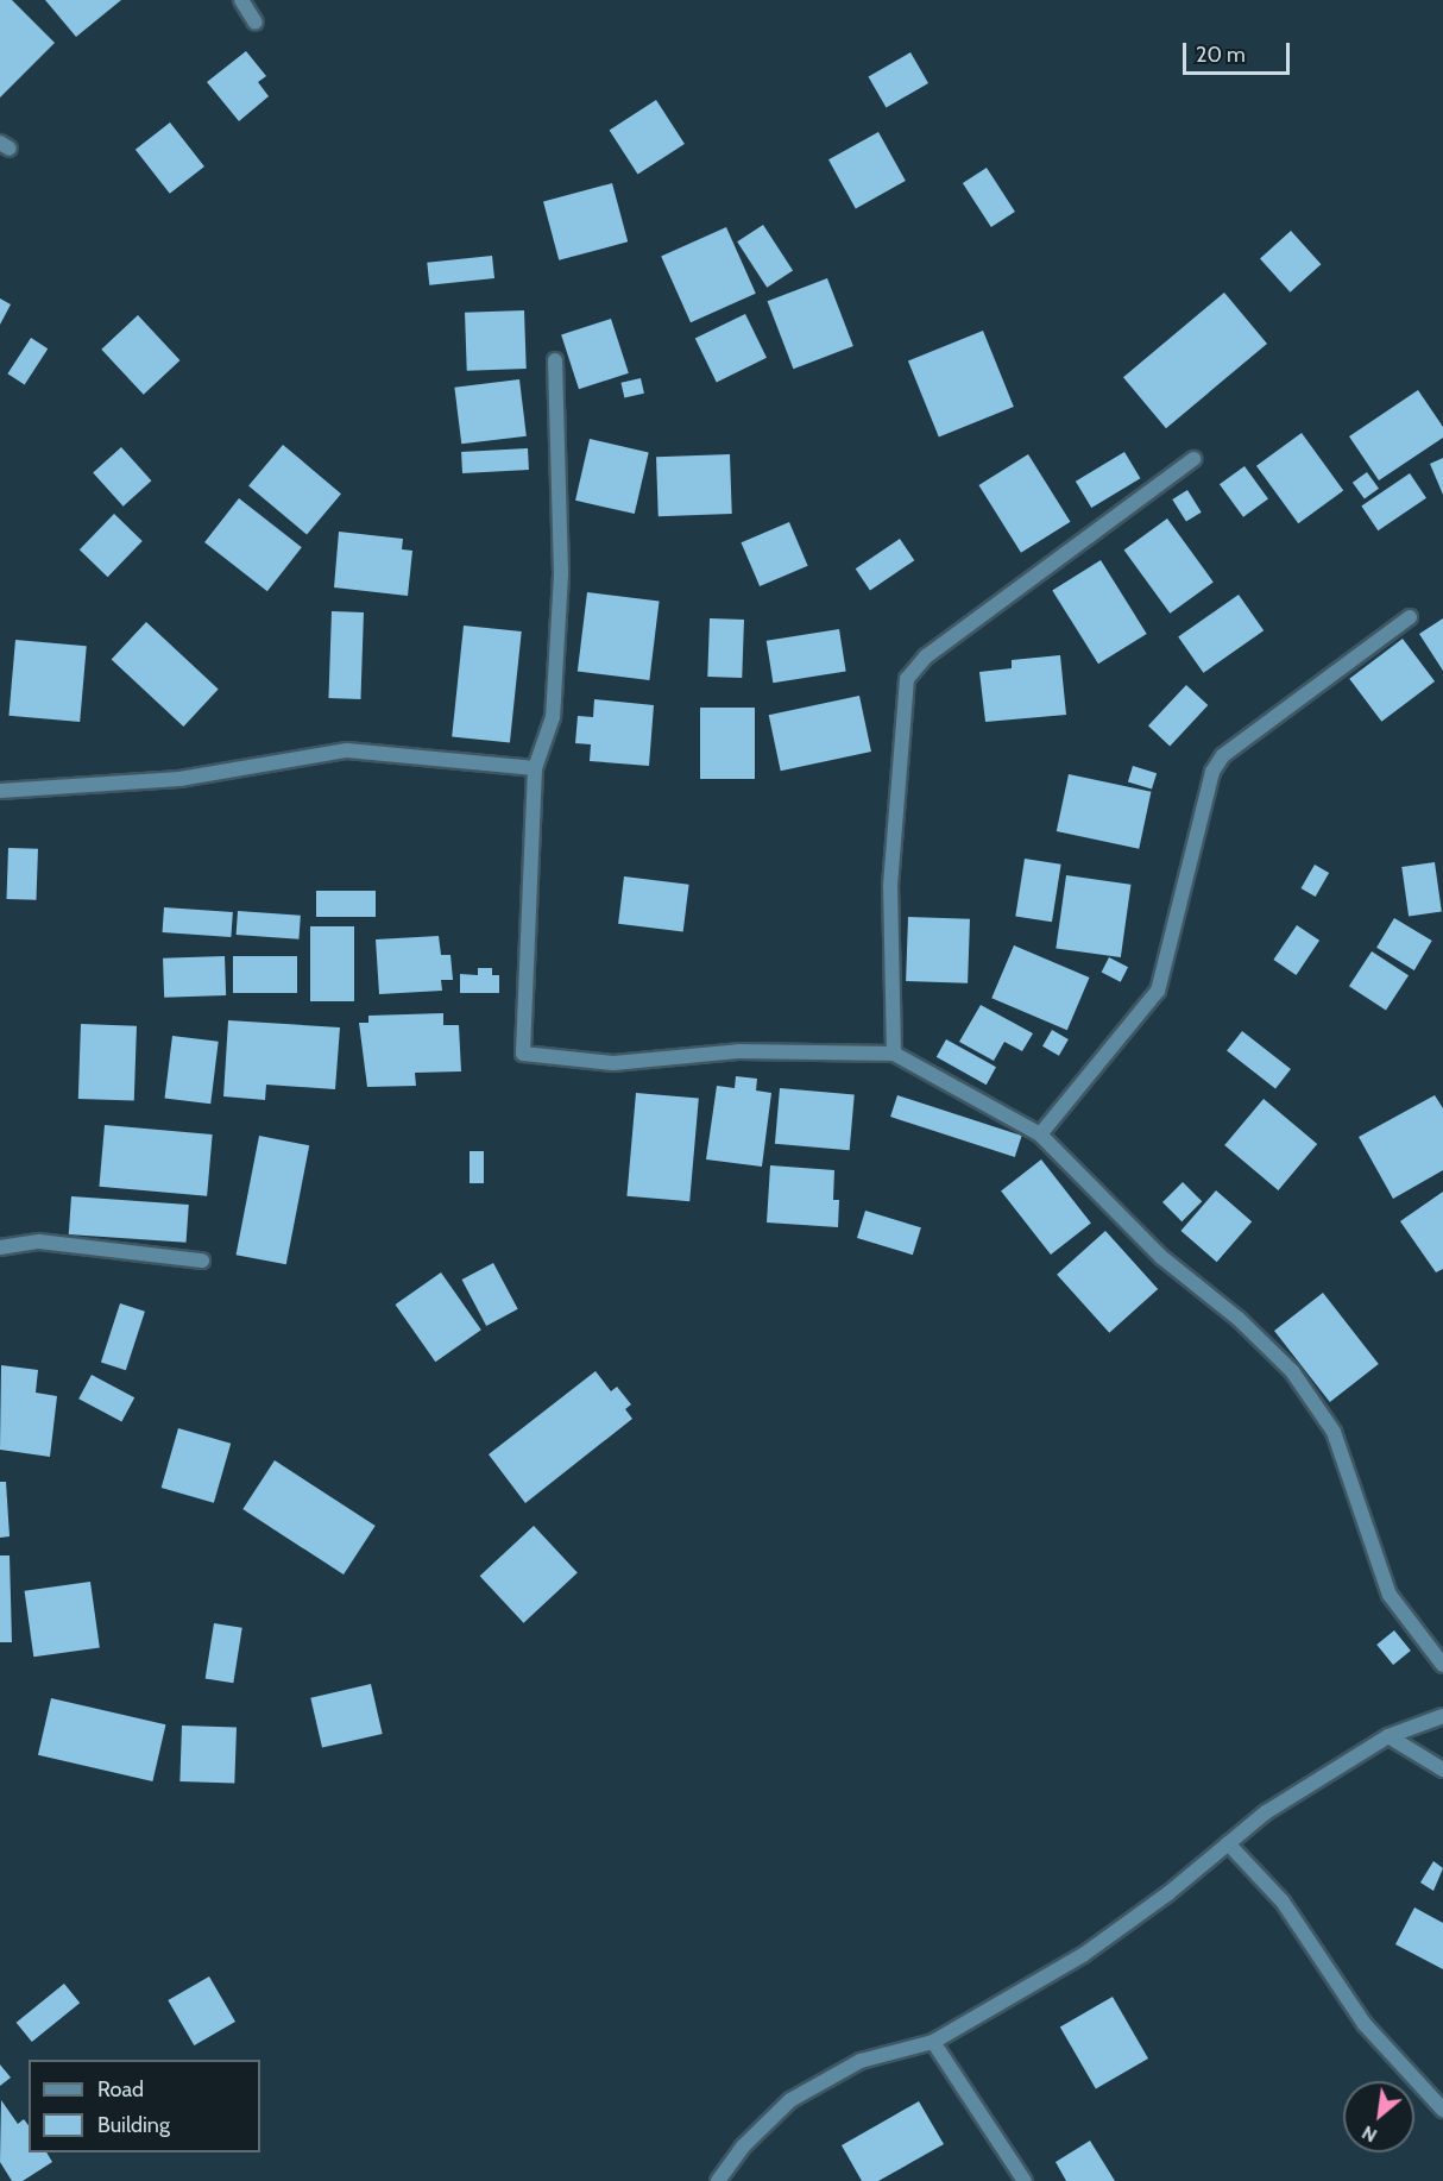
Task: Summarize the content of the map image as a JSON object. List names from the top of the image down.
{
  "legend": ["Road", "Building"],
  "scale_bar": "20 m",
  "north": "bottom left"
}
